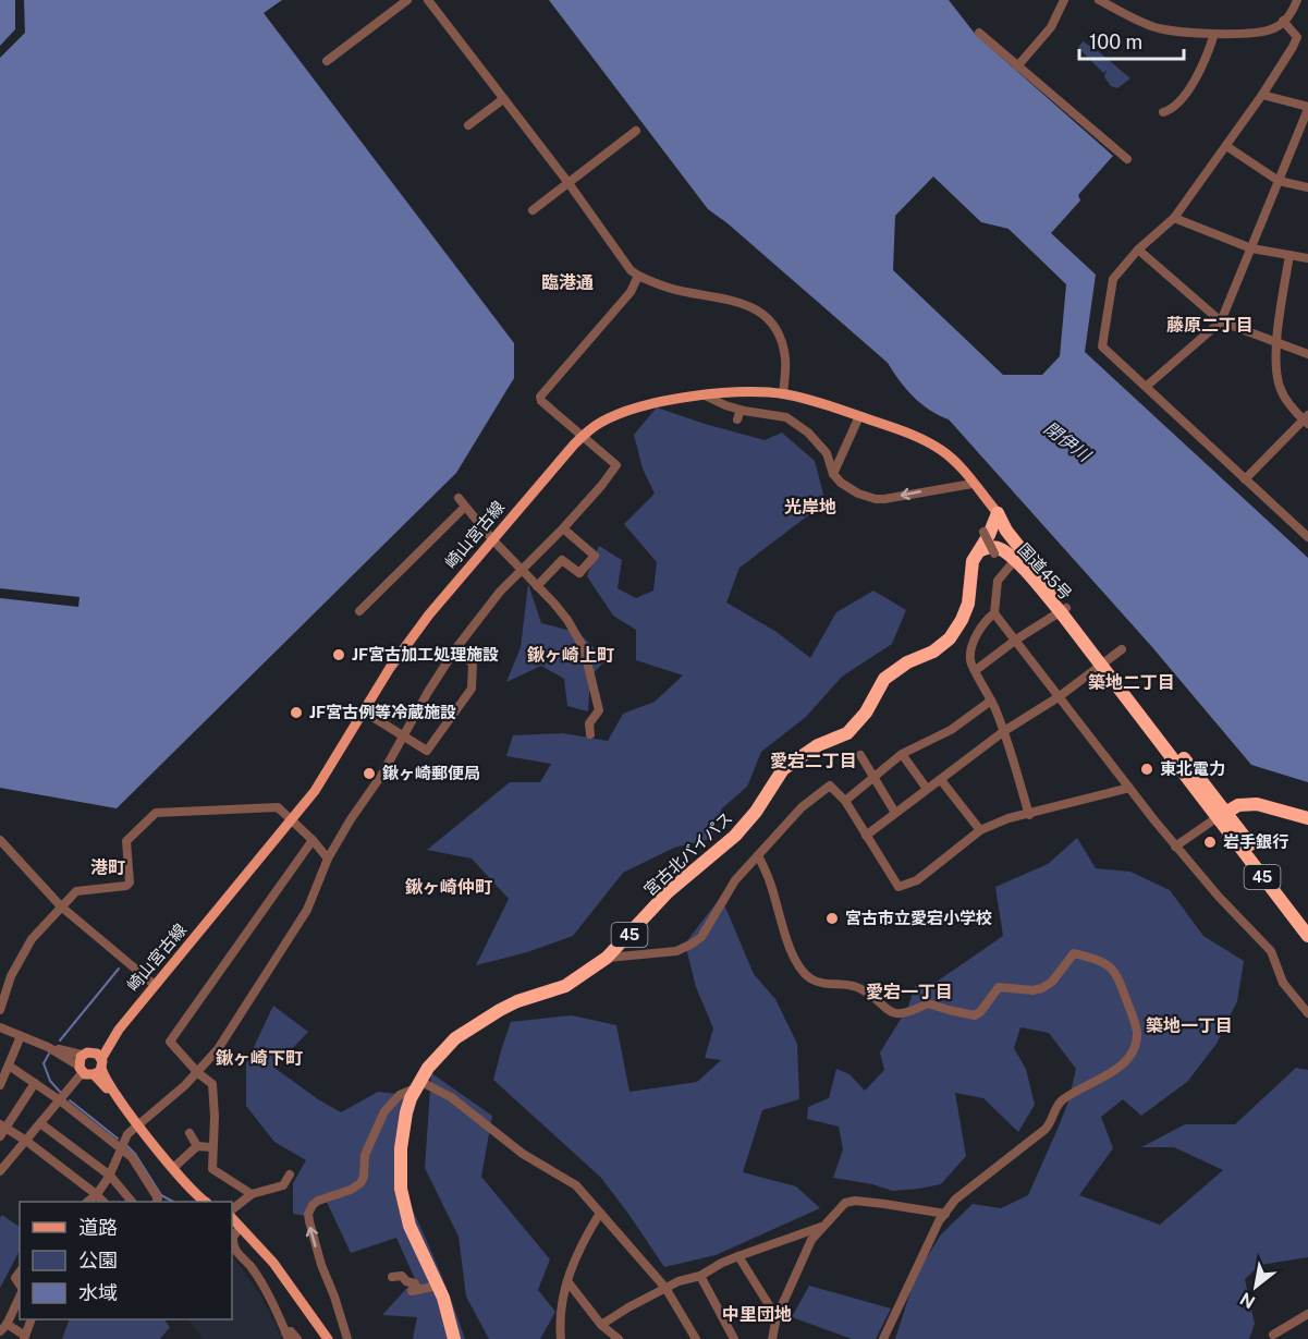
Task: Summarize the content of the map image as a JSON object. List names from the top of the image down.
{
  "streets": {
    "highway": ["国道45号", "宮古北バイパス", "45"],
    "main road": ["崎山宮古線"]
  },
  "crossings": [
    ["崎山宮古線", "45"],
    ["国道45号", "宮古北バイパス"],
    ["国道45号", "45"],
    ["宮古北バイパス", "45"]
  ],
  "districts": [
    "臨港通",
    "藤原二丁目",
    "光岸地",
    "鍬ヶ崎上町",
    "築地二丁目",
    "愛宕二丁目",
    "港町",
    "鍬ヶ崎仲町",
    "愛宕一丁目",
    "築地一丁目",
    "鍬ヶ崎下町",
    "中里団地"
  ],
  "water": ["閉伊川"],
  "places": [
    "JF宮古加工処理施設",
    "JF宮古例等冷蔵施設",
    "東北電力",
    "鍬ヶ崎郵便局",
    "岩手銀行",
    "宮古市立愛宕小学校"
  ],
  "legend": ["道路", "公園", "水域"],
  "scale_bar": "100 m",
  "north": "bottom left"
}
